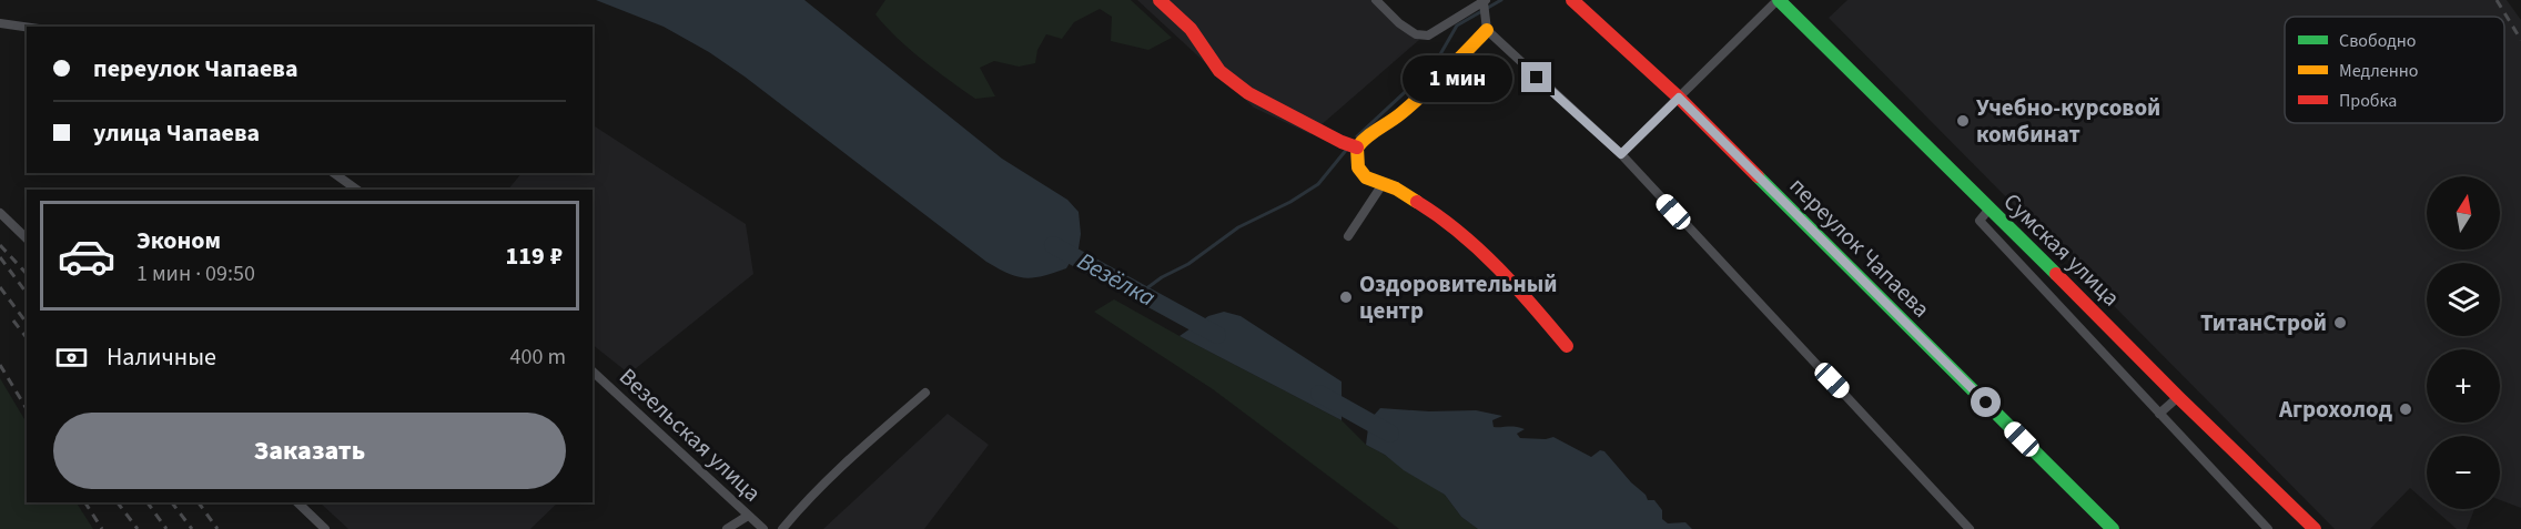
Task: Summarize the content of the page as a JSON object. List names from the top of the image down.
{
  "streets": {
    "street": ["переулок Чапаева", "Сумская улица", "Везельская улица"]
  },
  "water": ["Везёлка"],
  "places": [
    "Учебно-курсовой комбинат",
    "Оздоровительный центр",
    "ТитанСтрой",
    "Агрохолод"
  ],
  "legend": ["Свободно", "Медленно", "Пробка"],
  "north": "top",
  "page": {
    "banner": ["переулок Чапаева", "улица Чапаева"],
    "bubble": "1 мин",
    "map_buttons": ["+", "−"],
    "list": [
      {
        "name": "Эконом",
        "note": "1 мин · 09:50",
        "value": "119 ₽"
      }
    ],
    "pay": ["Наличные", "400 m"],
    "buttons": "Заказать"
  }
}
